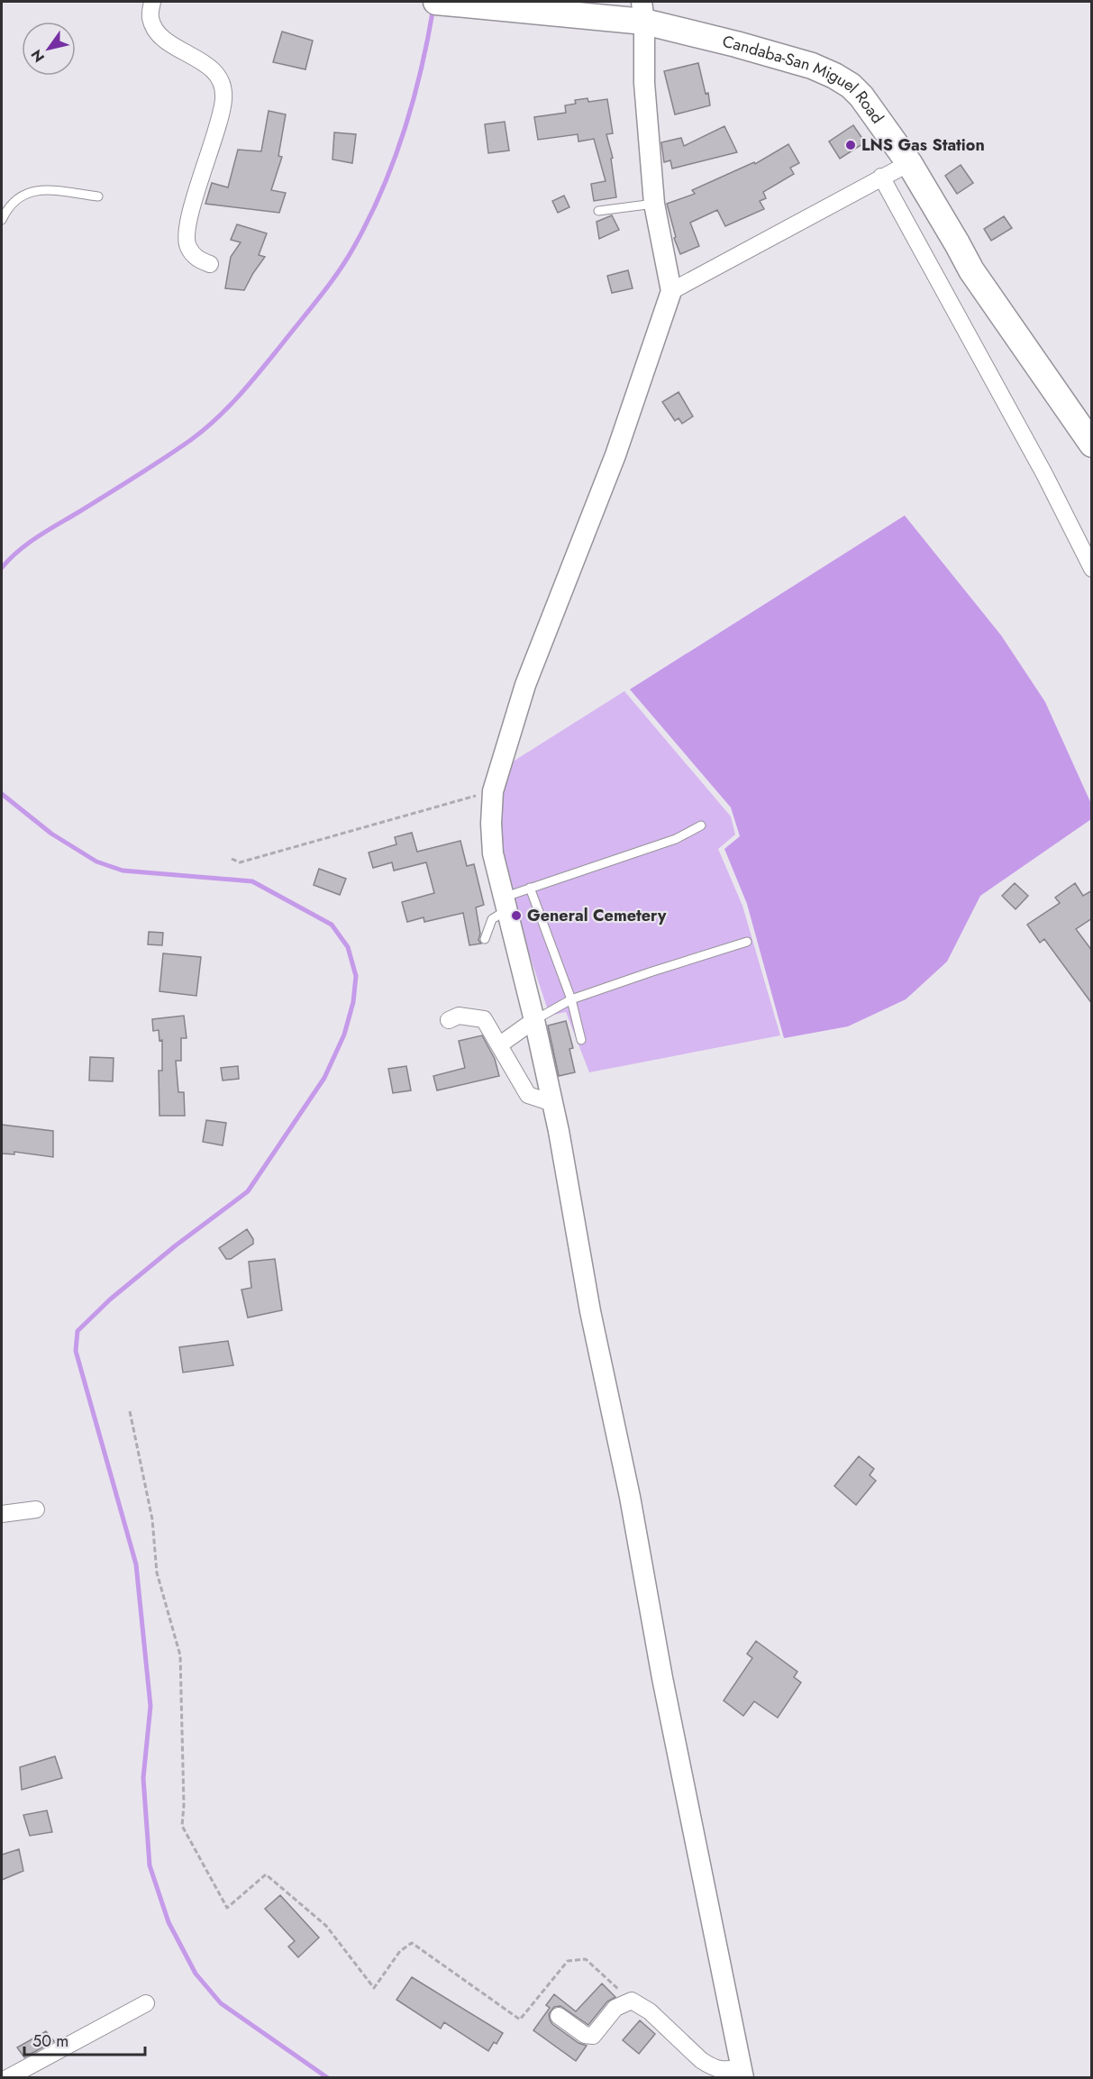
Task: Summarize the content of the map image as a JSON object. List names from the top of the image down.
{
  "streets": {
    "main road": ["Candaba-San Miguel Road"]
  },
  "places": ["LNS Gas Station", "General Cemetery"],
  "scale_bar": "50 m",
  "north": "bottom left"
}
